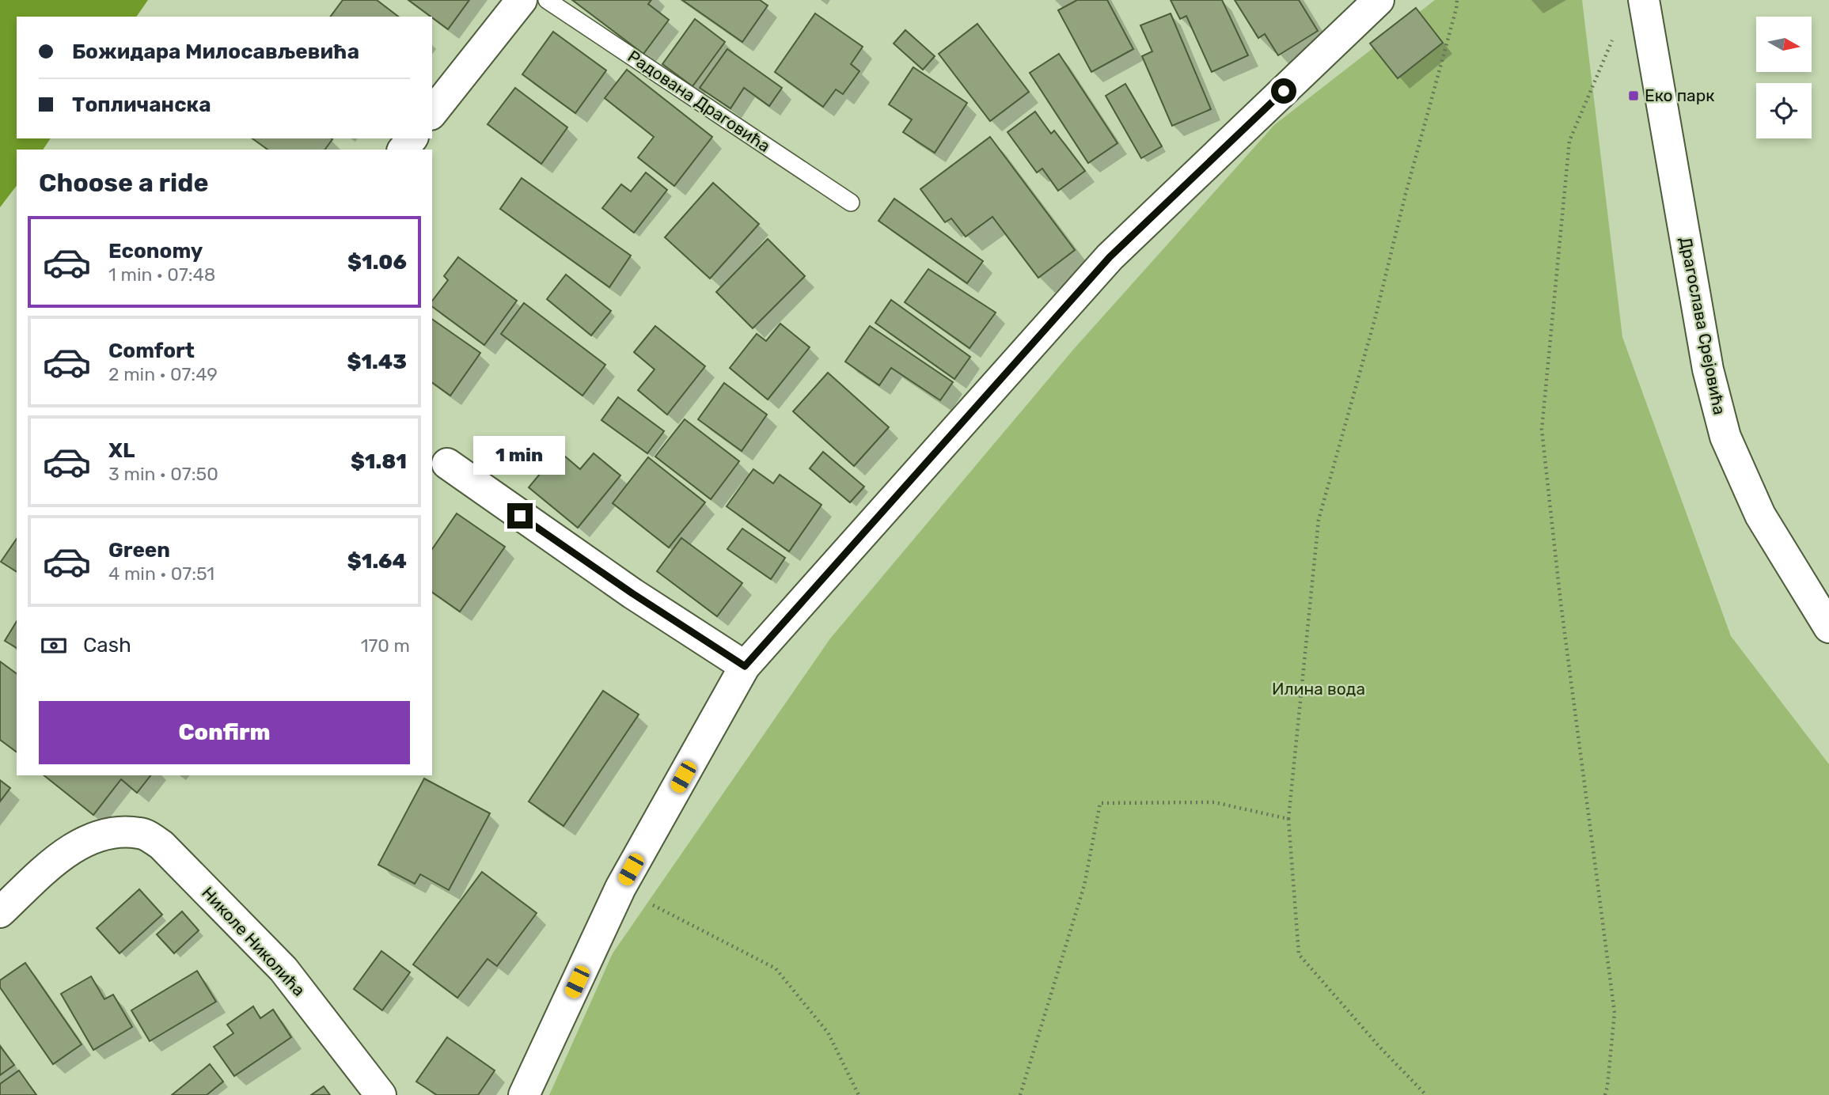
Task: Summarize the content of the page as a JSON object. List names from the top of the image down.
{
  "streets": {
    "street": ["Драгослава Срејовића", "Николе Николића"],
    "lane": ["Радована Драговића"]
  },
  "parks": ["Илина вода"],
  "places": {
    "transit": ["Еко парк"]
  },
  "north": "right",
  "page": {
    "banner": ["Божидара Милосављевића", "Топличанска"],
    "heading": "Choose a ride",
    "list": [
      {
        "name": "Economy",
        "note": "1 min · 07:48",
        "value": "$1.06"
      },
      {
        "name": "Comfort",
        "note": "2 min · 07:49",
        "value": "$1.43"
      },
      {
        "name": "XL",
        "note": "3 min · 07:50",
        "value": "$1.81"
      },
      {
        "name": "Green",
        "note": "4 min · 07:51",
        "value": "$1.64"
      }
    ],
    "bubble": "1 min",
    "pay": ["Cash", "170 m"],
    "buttons": "Confirm"
  }
}
